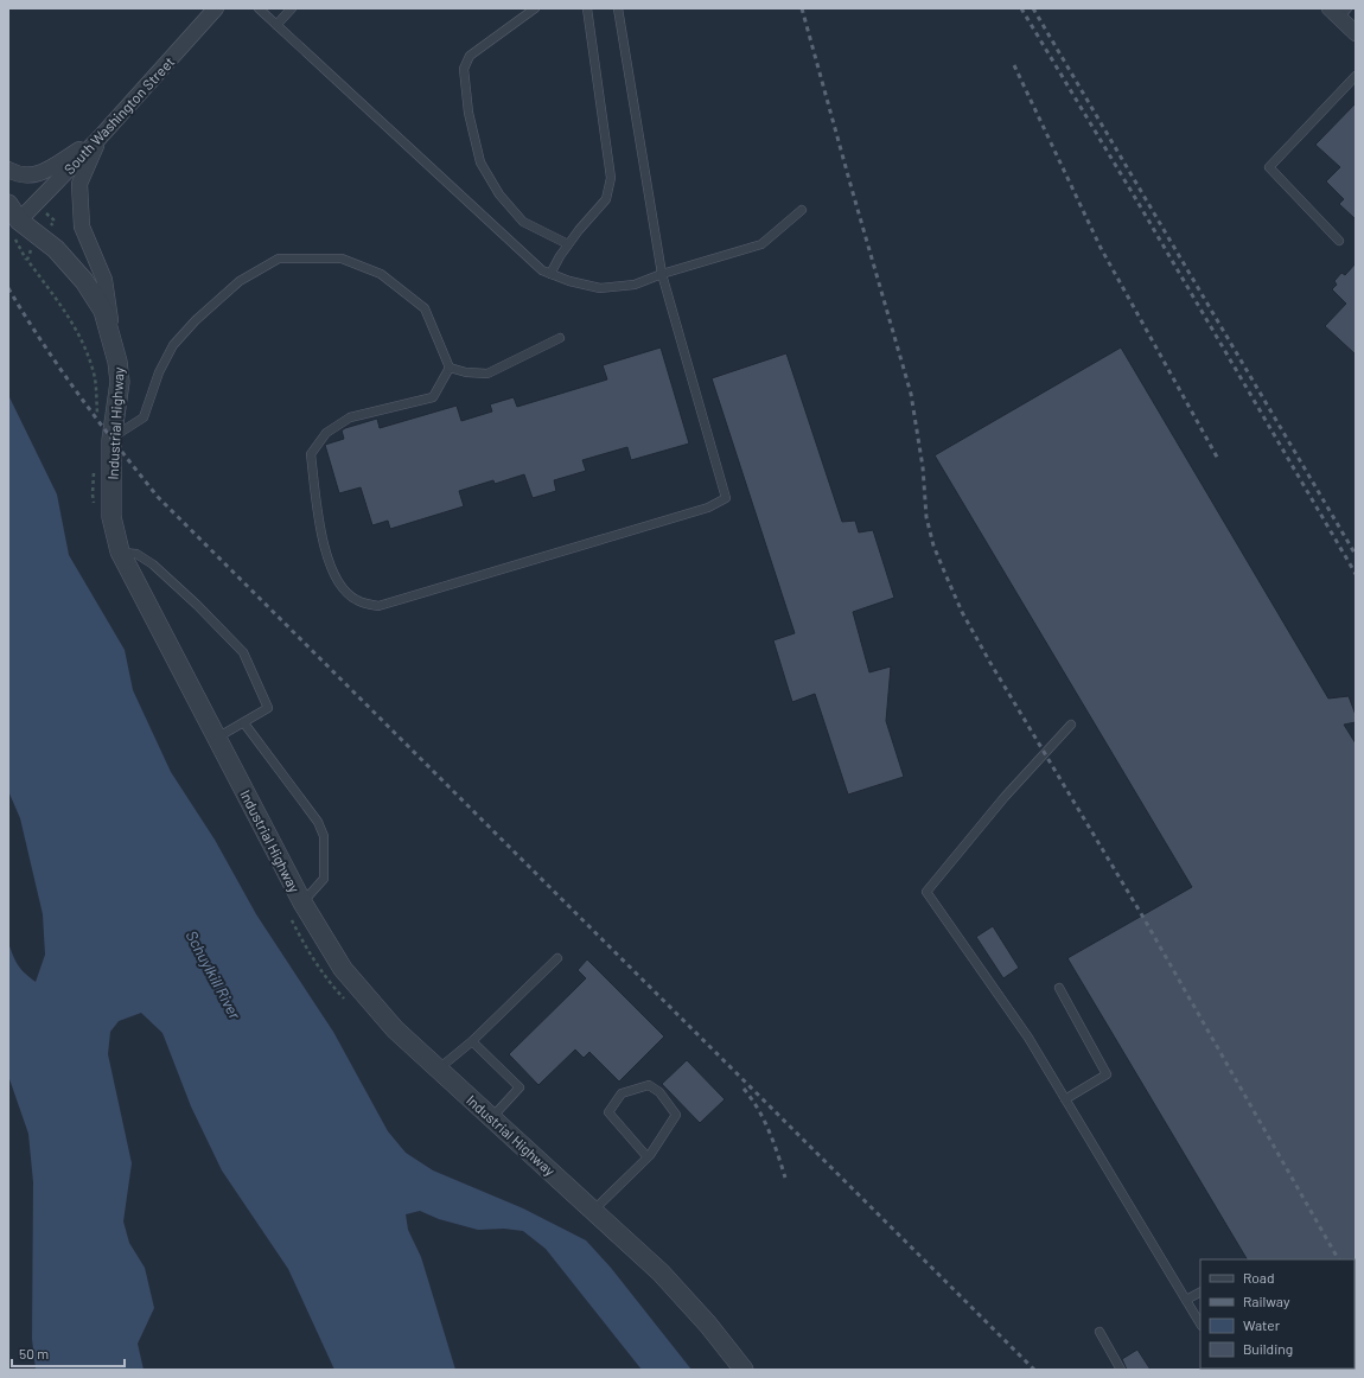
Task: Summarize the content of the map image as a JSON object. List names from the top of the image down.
{
  "streets": {
    "street": ["South Washington Street", "Industrial Highway"]
  },
  "crossings": [
    ["South Washington Street", "Industrial Highway"]
  ],
  "water": ["Schuylkill River"],
  "legend": [
    "Road",
    "Railway",
    "Water",
    "Building"
  ],
  "scale_bar": "50 m"
}
